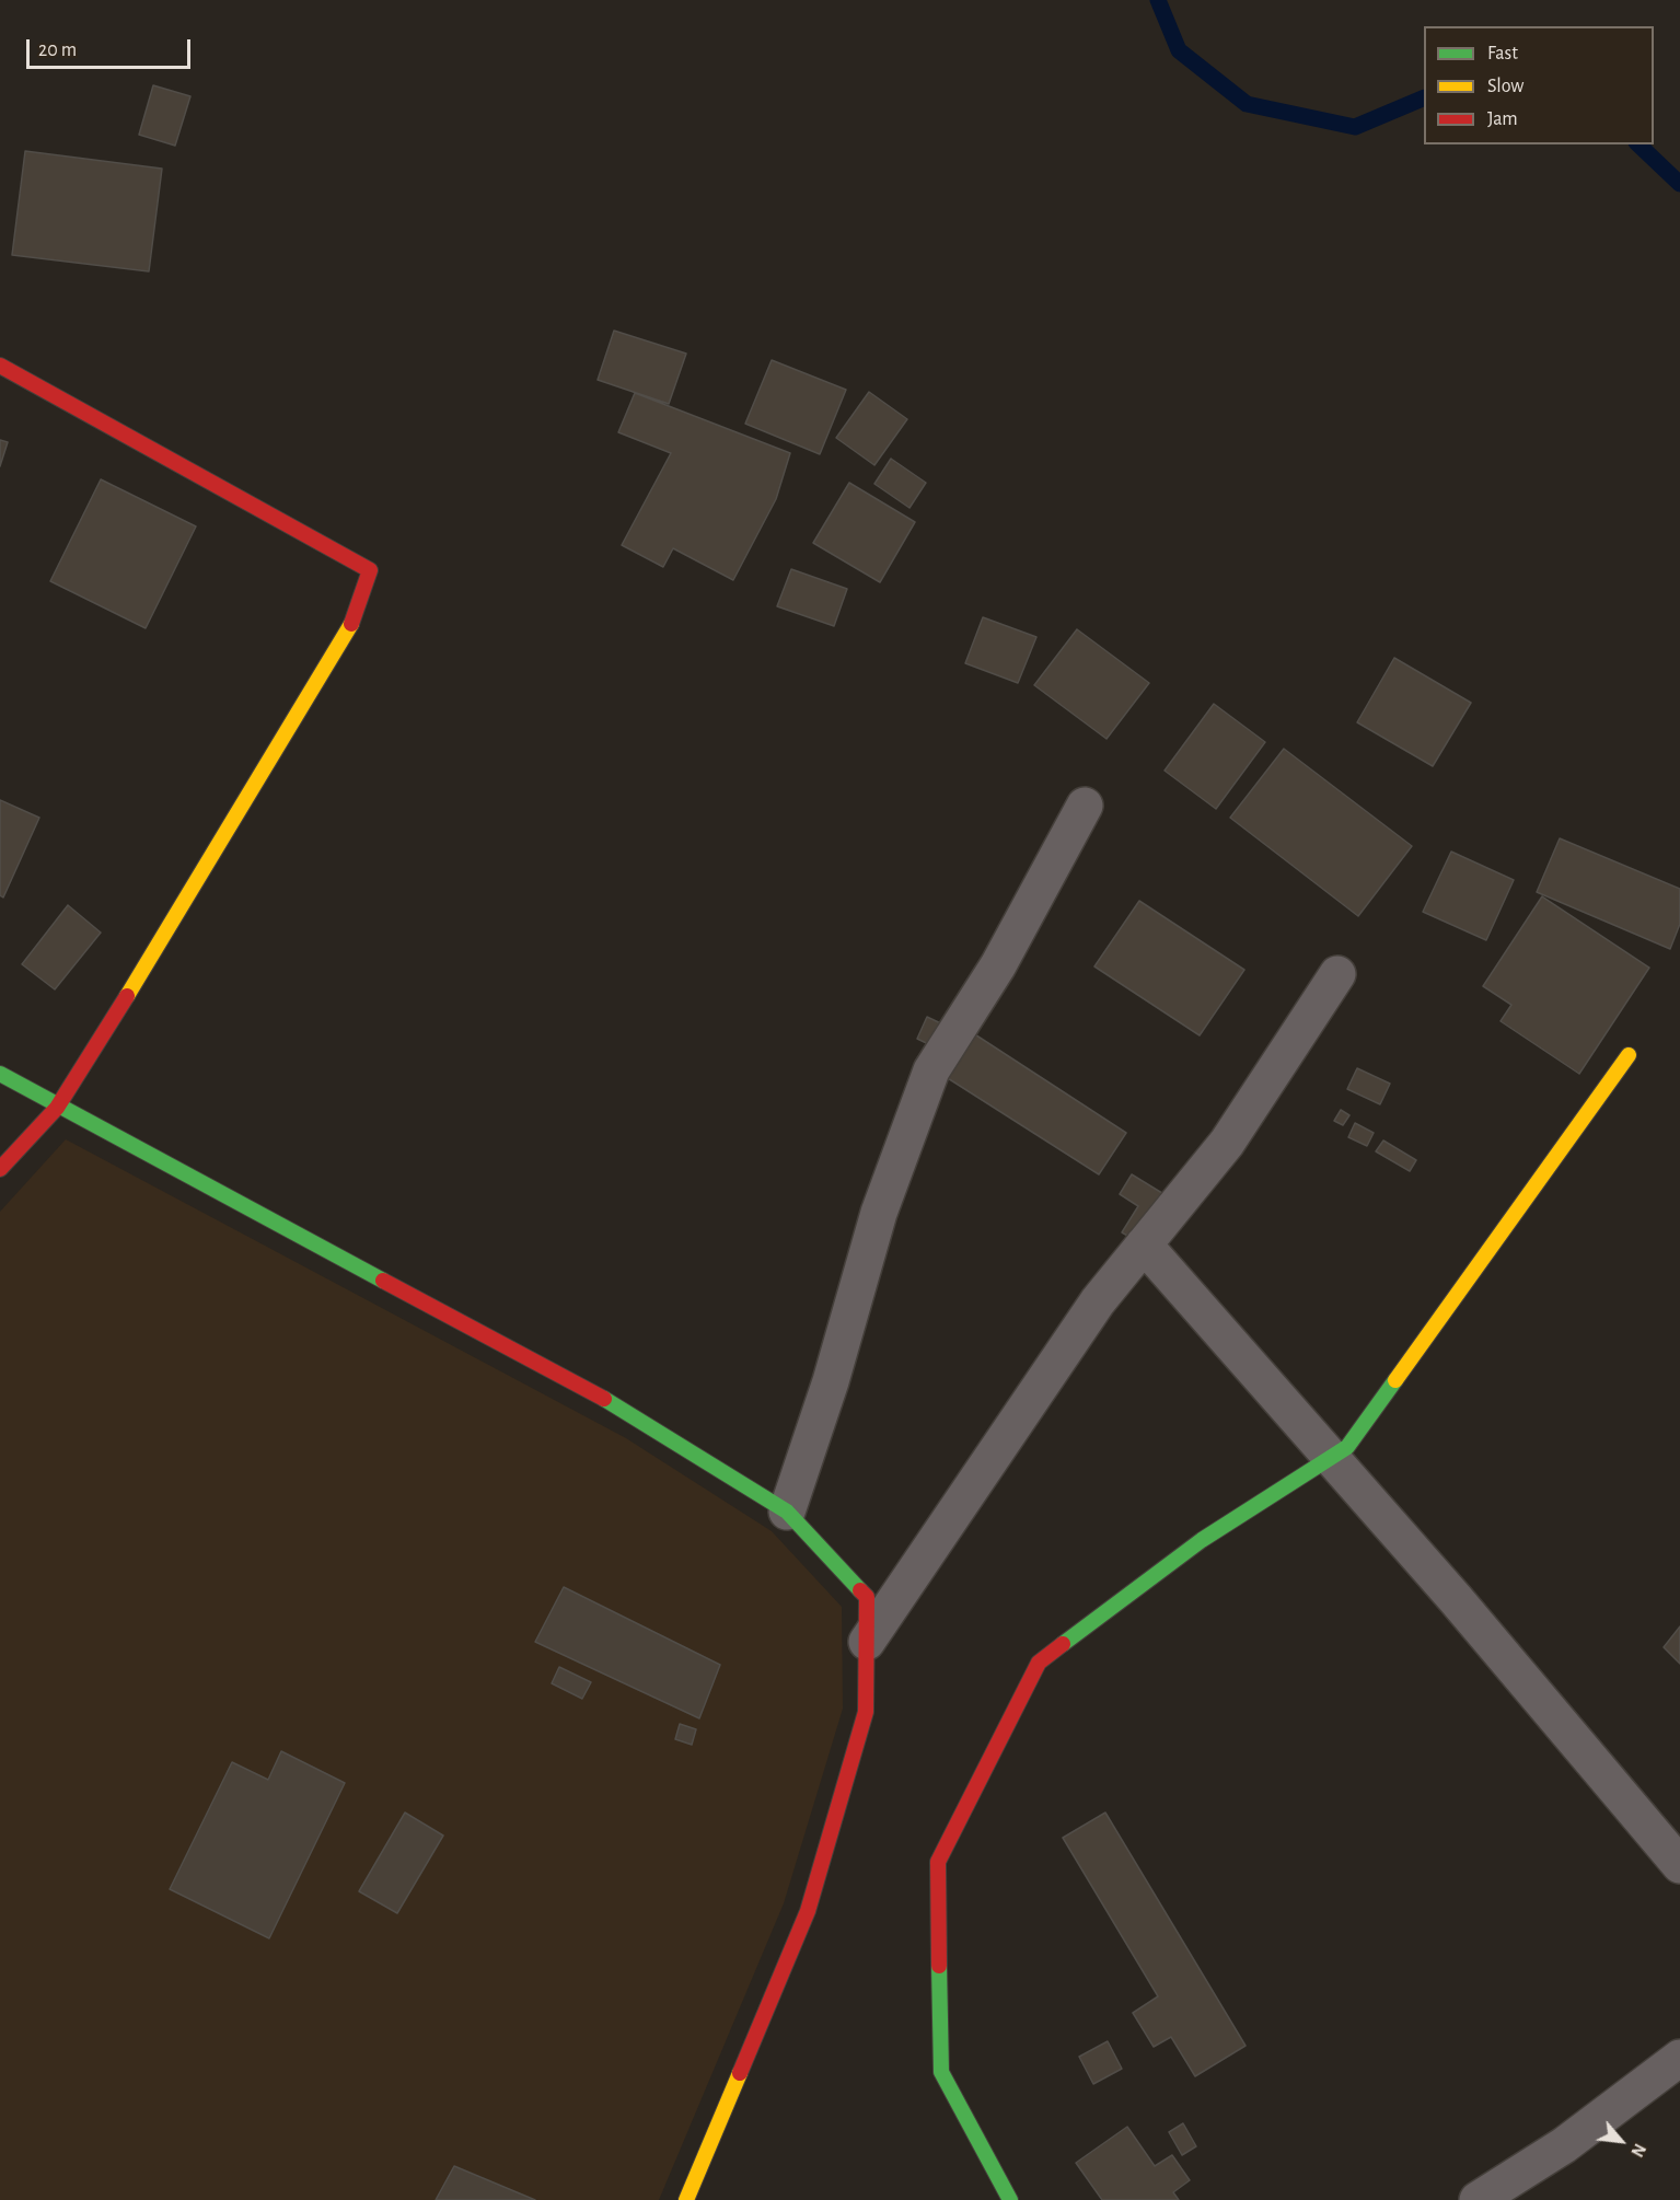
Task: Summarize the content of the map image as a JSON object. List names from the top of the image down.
{
  "legend": ["Fast", "Slow", "Jam"],
  "scale_bar": "20 m",
  "north": "bottom right"
}
